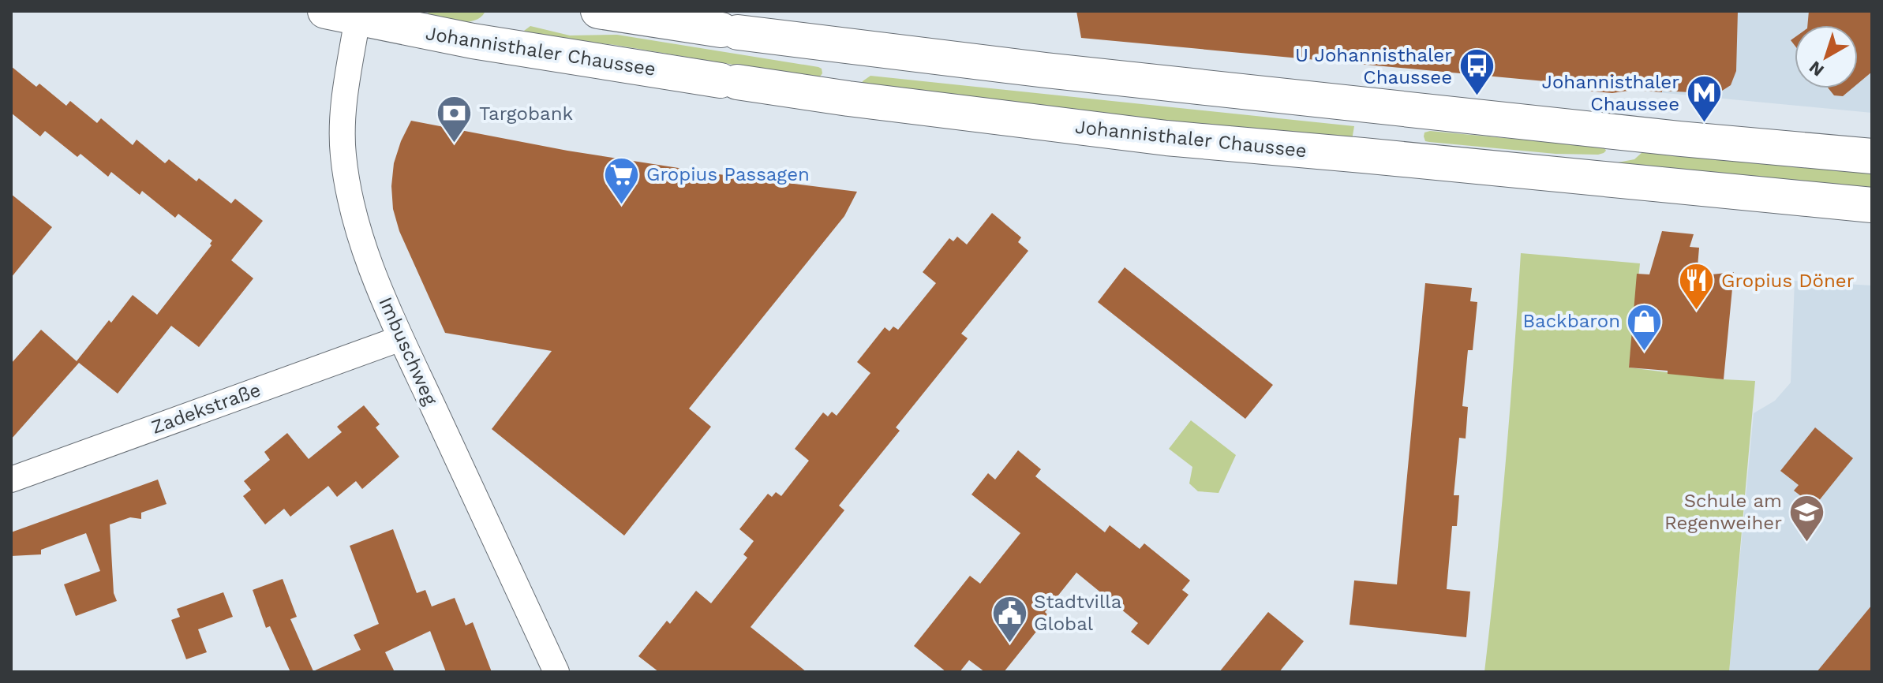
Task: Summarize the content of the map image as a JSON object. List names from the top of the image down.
{
  "streets": {
    "main road": ["Johannisthaler Chaussee"],
    "street": ["Imbuschweg", "Zadekstraße"]
  },
  "crossings": [
    ["Johannisthaler Chaussee", "Imbuschweg"],
    ["Imbuschweg", "Zadekstraße"]
  ],
  "places": {
    "bus stop": ["U Johannisthaler Chaussee"],
    "metro station": ["Johannisthaler Chaussee"],
    "bank": ["Targobank"],
    "supermarket": ["Gropius Passagen"],
    "restaurant": ["Gropius Döner"],
    "shop": ["Backbaron"],
    "school or university": ["Schule am Regenweiher"],
    "public building": ["Stadtvilla Global"]
  },
  "north": "bottom left"
}
